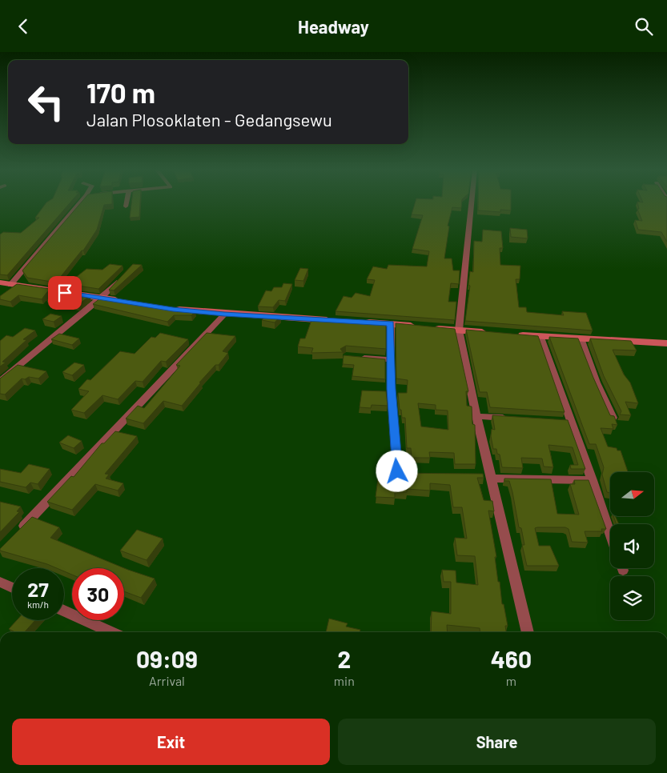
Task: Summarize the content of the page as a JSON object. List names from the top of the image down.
{
  "north": "right",
  "page": {
    "header": "Headway",
    "turn": ["170 m", "Jalan Plosoklaten - Gedangsewu"],
    "speed": "27 km/h",
    "limit": "30",
    "eta": [
      "09:09",
      "Arrival",
      "2",
      "min",
      "460",
      "m"
    ],
    "buttons": ["Exit", "Share"]
  }
}
